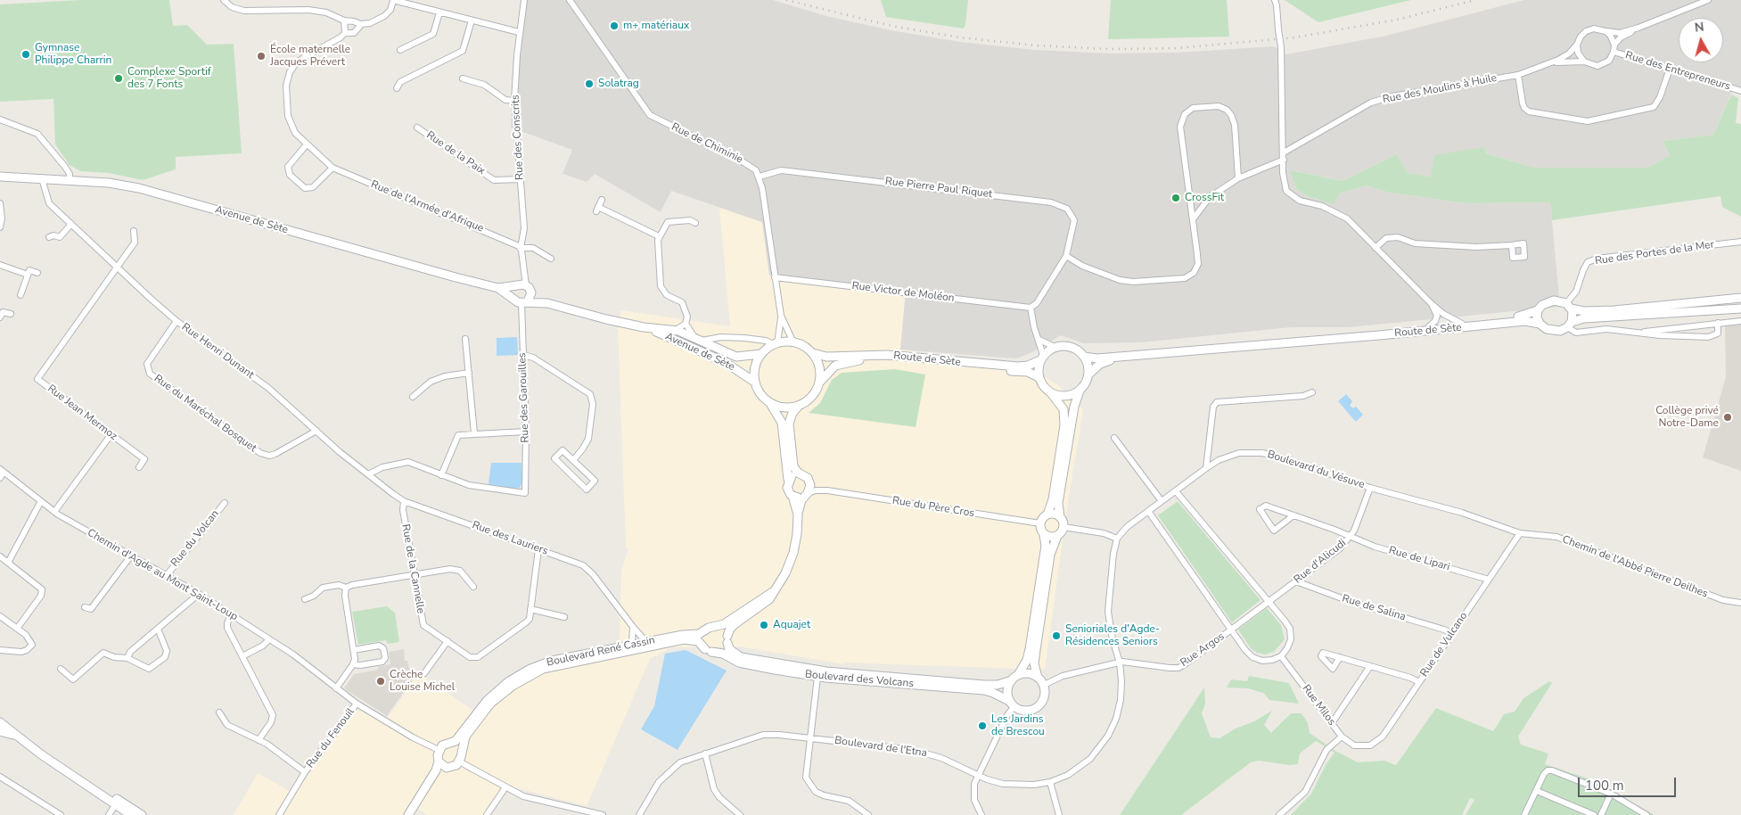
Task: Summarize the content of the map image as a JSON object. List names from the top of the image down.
{
  "streets": {
    "main road": [
      "Avenue de Sète",
      "Route de Sète",
      "Boulevard René Cassin",
      "Boulevard des Volcans"
    ],
    "street": [
      "Rue des Entrepreneurs",
      "Rue des Moulins à Huile",
      "Rue des Conscrits",
      "Rue de Chiminie",
      "Rue de la Paix",
      "Rue Pierre Paul Riquet",
      "Rue de l'Armée d'Afrique",
      "Rue des Portes de la Mer",
      "Rue Victor de Moléon",
      "Rue Henri Dunant",
      "Rue des Garouilles",
      "Rue Jean Mermoz",
      "Rue du Maréchal Bosquet",
      "Boulevard du Vésuve",
      "Rue du Père Cros",
      "Rue du Volcan",
      "Rue des Lauriers",
      "Rue de Lipari",
      "Rue d'Alicudi",
      "Chemin de l'Abbé Pierre Deilhes",
      "Rue de la Cannelle",
      "Chemin d'Agde au Mont Saint-Loup",
      "Rue de Salina",
      "Rue de Vulcano",
      "Rue Argos",
      "Rue Milos",
      "Rue du Fenouil",
      "Boulevard de l'Etna"
    ]
  },
  "crossings": [
    ["Rue des Entrepreneurs", "Rue des Moulins à Huile"],
    ["Rue des Conscrits", "Rue de la Paix"],
    ["Rue des Conscrits", "Rue de l'Armée d'Afrique"],
    ["Rue de Chiminie", "Rue Pierre Paul Riquet"],
    ["Avenue de Sète", "Route de Sète"],
    ["Avenue de Sète", "Rue Henri Dunant"],
    ["Avenue de Sète", "Rue des Garouilles"],
    ["Rue des Portes de la Mer", "Route de Sète"],
    ["Rue Henri Dunant", "Rue Jean Mermoz"],
    ["Rue Henri Dunant", "Rue du Maréchal Bosquet"],
    ["Rue Henri Dunant", "Rue des Lauriers"],
    ["Boulevard du Vésuve", "Rue d'Alicudi"],
    ["Boulevard du Vésuve", "Chemin de l'Abbé Pierre Deilhes"],
    ["Boulevard du Vésuve", "Rue de Vulcano"],
    ["Rue du Volcan", "Chemin d'Agde au Mont Saint-Loup"],
    ["Rue des Lauriers", "Rue de la Cannelle"],
    ["Rue des Lauriers", "Boulevard René Cassin"],
    ["Rue de Lipari", "Rue d'Alicudi"],
    ["Rue de Lipari", "Rue de Vulcano"],
    ["Rue d'Alicudi", "Rue de Salina"],
    ["Rue d'Alicudi", "Rue Argos"],
    ["Rue d'Alicudi", "Rue Milos"],
    ["Chemin d'Agde au Mont Saint-Loup", "Boulevard René Cassin"],
    ["Chemin d'Agde au Mont Saint-Loup", "Rue du Fenouil"],
    ["Rue de Salina", "Rue de Vulcano"],
    ["Rue de Vulcano", "Rue Milos"],
    ["Rue Argos", "Boulevard des Volcans"],
    ["Rue Argos", "Rue Milos"],
    ["Rue Argos", "Boulevard de l'Etna"],
    ["Boulevard René Cassin", "Boulevard des Volcans"]
  ],
  "places": [
    "m+ matériaux",
    "Gymnase Philippe Charrin",
    "École maternelle Jacques Prévert",
    "Complexe Sportif des 7 Fonts",
    "Solatrag",
    "CrossFit",
    "Collège privé Notre-Dame",
    "Aquajet",
    "Senioriales d'Agde- Résidences Seniors",
    "Crèche Louise Michel",
    "Les Jardins de Brescou"
  ],
  "scale_bar": "100 m",
  "north": "top"
}
